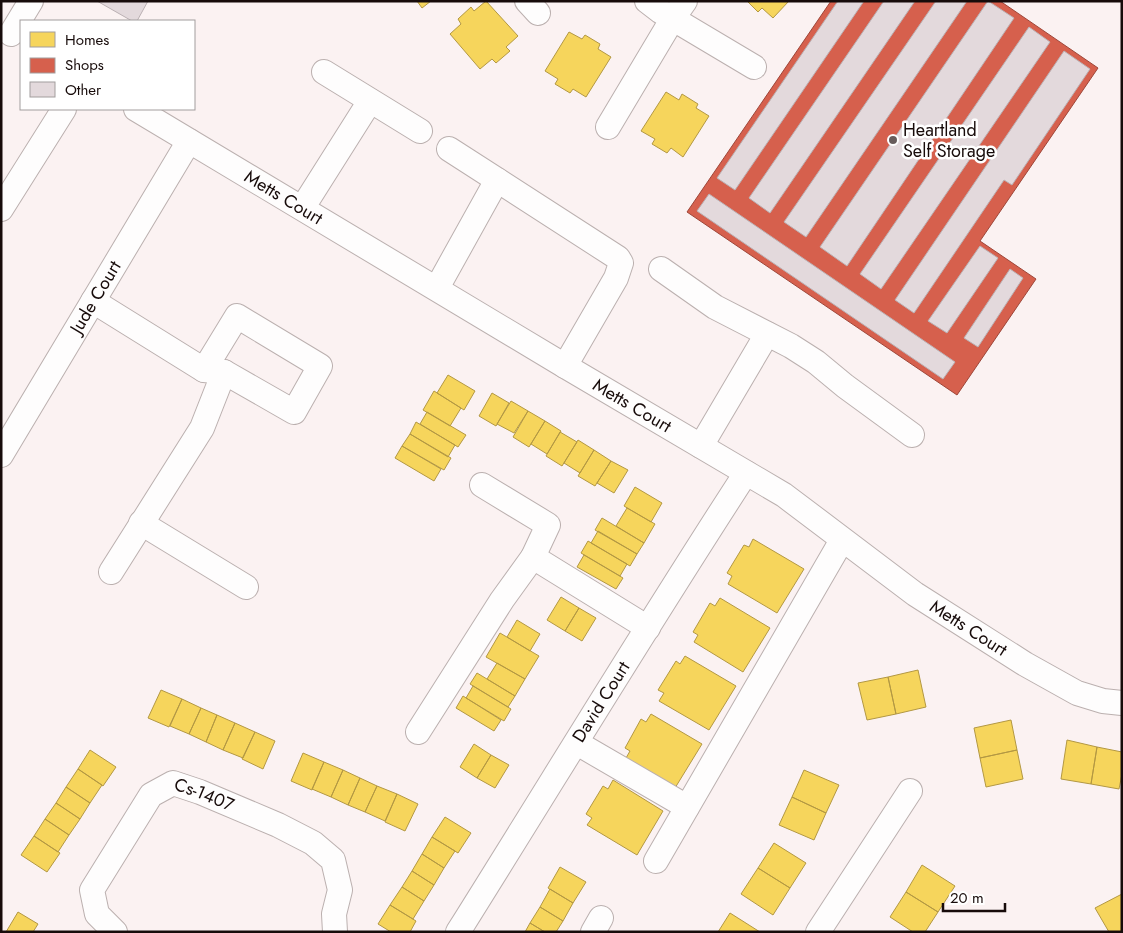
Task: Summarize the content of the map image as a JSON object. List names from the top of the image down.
{
  "streets": {
    "street": [
      "Metts Court",
      "Jude Court",
      "David Court",
      "Cs-1407"
    ]
  },
  "crossings": [
    ["Metts Court", "Jude Court"],
    ["Metts Court", "David Court"]
  ],
  "places": ["Heartland Self Storage"],
  "legend": ["Homes", "Shops", "Other"],
  "scale_bar": "20 m"
}
